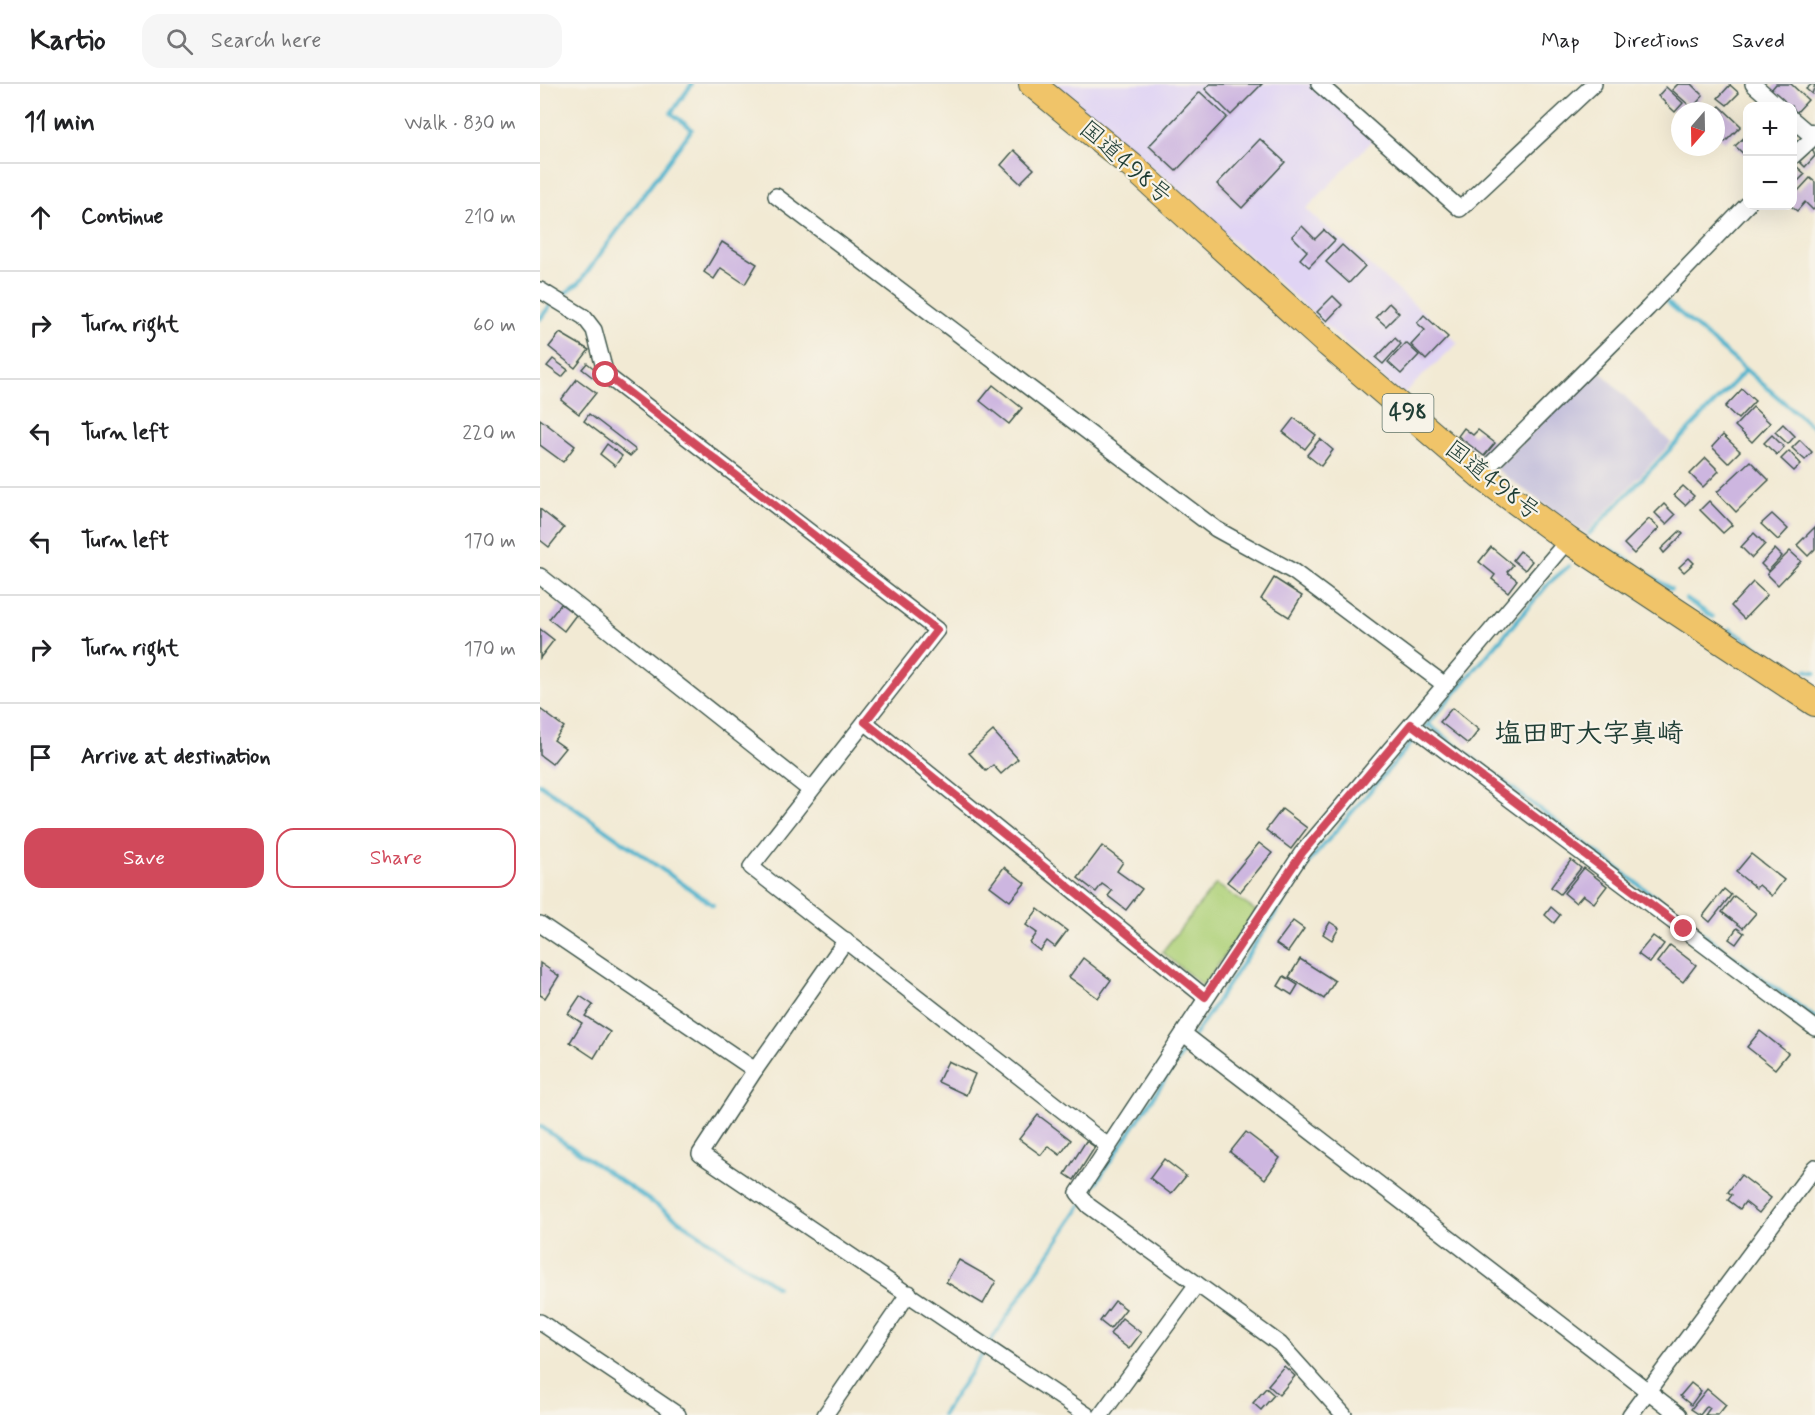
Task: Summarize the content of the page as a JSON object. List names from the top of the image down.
{
  "streets": {
    "highway": ["国道498号", "498"]
  },
  "districts": ["塩田町大字真崎"],
  "north": "bottom",
  "page": {
    "header": "Kartio",
    "search": "Search here",
    "nav": ["Map", "Directions", "Saved"],
    "heading": ["11 min", "Walk · 830 m"],
    "map_buttons": ["+", "−"],
    "list": [
      ["Continue", "210 m"],
      ["Turn right", "60 m"],
      ["Turn left", "220 m"],
      ["Turn left", "170 m"],
      ["Turn right", "170 m"],
      "Arrive at destination"
    ],
    "buttons": ["Save", "Share"]
  }
}
